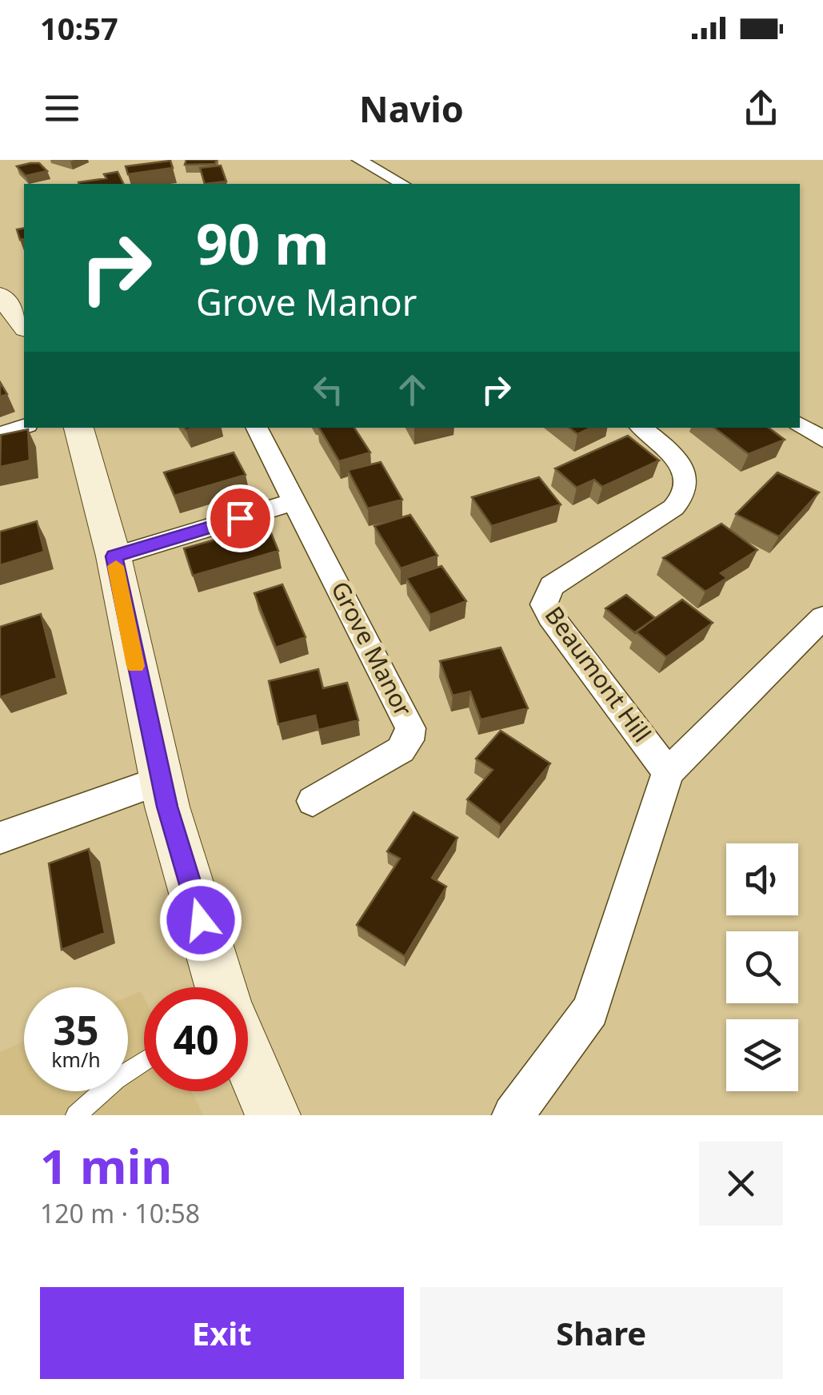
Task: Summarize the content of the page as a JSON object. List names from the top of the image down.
{
  "streets": {
    "street": ["Grove Manor", "Beaumont Hill"]
  },
  "page": {
    "status": "10:57",
    "header": "Navio",
    "turn": ["90 m", "Grove Manor"],
    "speed": "35 km/h",
    "limit": "40",
    "heading": ["1 min", "120 m · 10:58"],
    "buttons": ["Exit", "Share"]
  }
}
